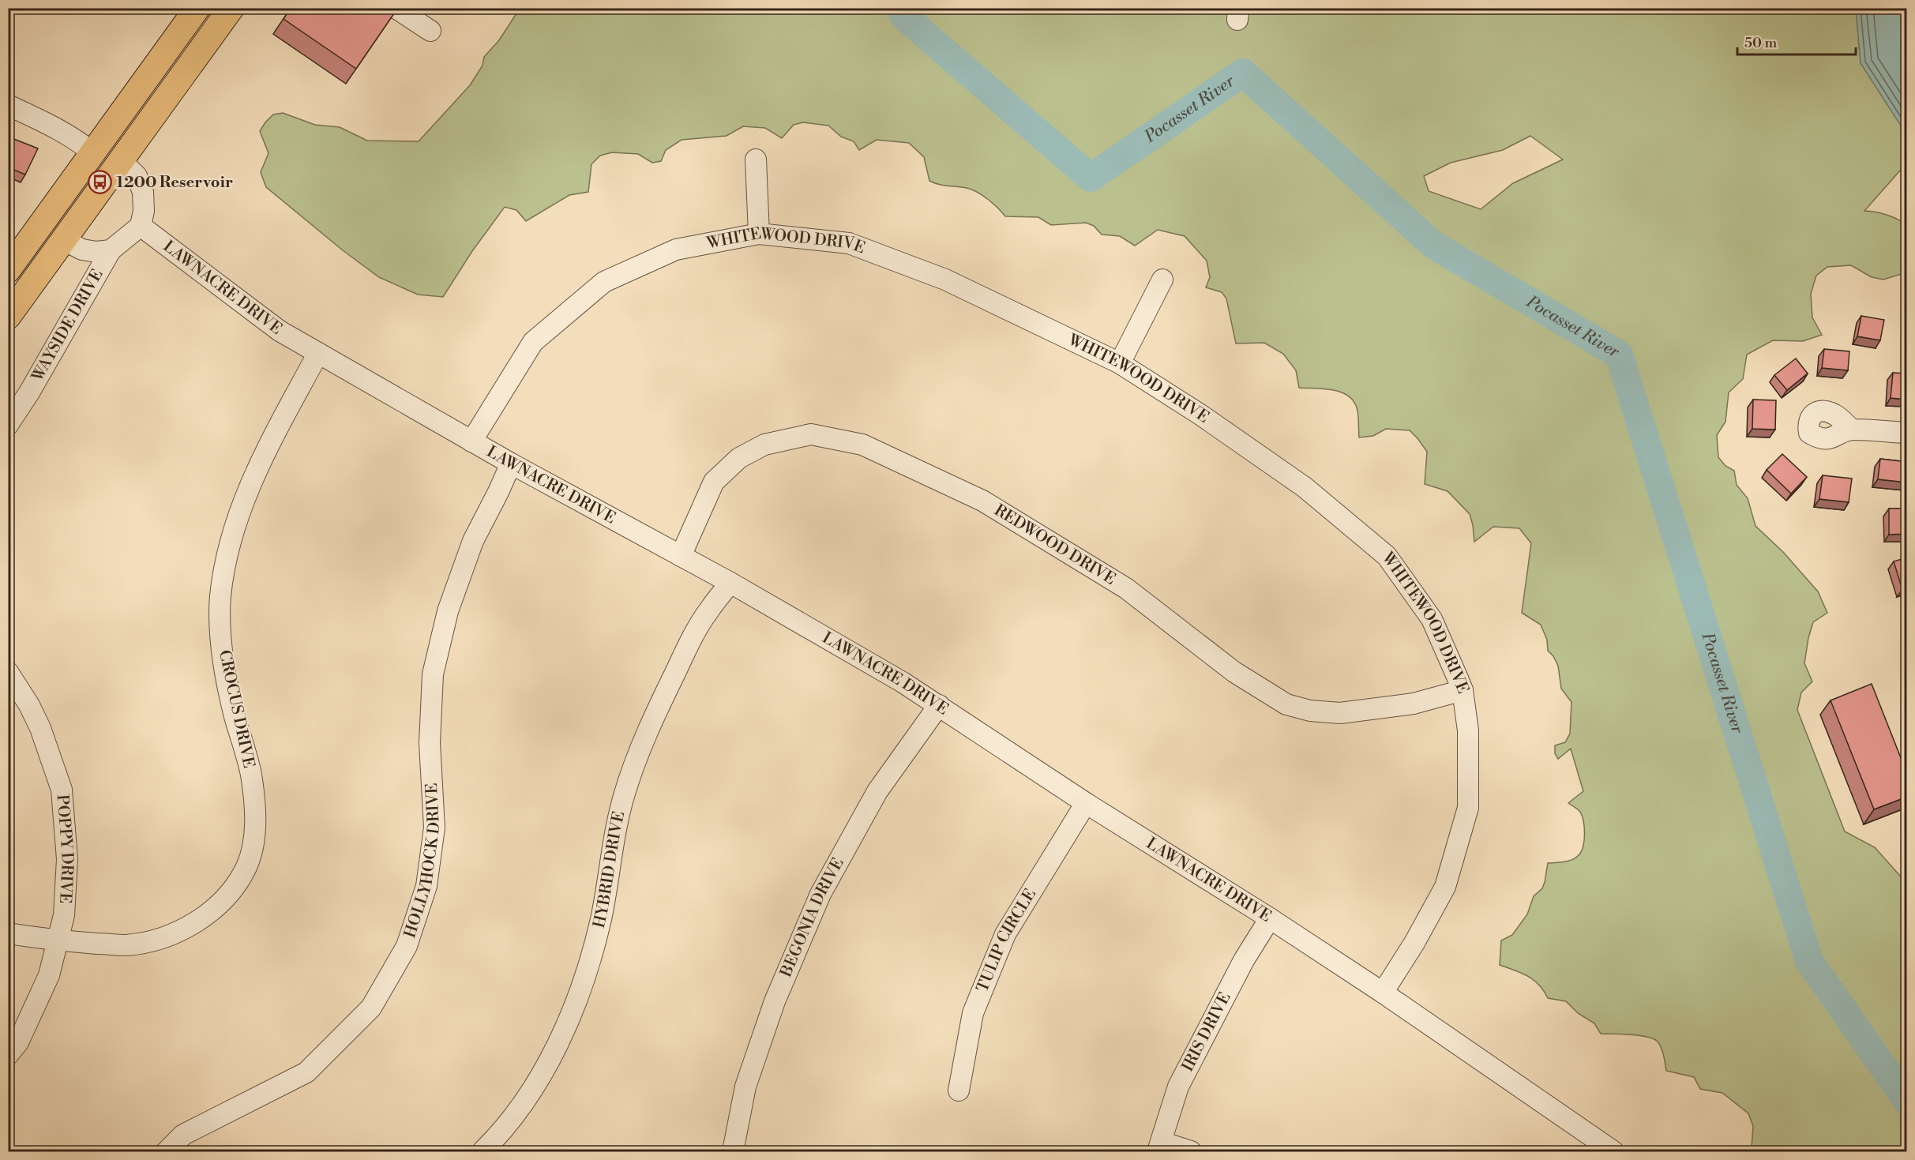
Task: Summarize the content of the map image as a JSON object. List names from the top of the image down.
{
  "streets": {
    "street": [
      "WHITEWOOD DRIVE",
      "LAWNACRE DRIVE",
      "WAYSIDE DRIVE",
      "REDWOOD DRIVE",
      "CROCUS DRIVE",
      "POPPY DRIVE",
      "HOLLYHOCK DRIVE",
      "HYBRID DRIVE",
      "BEGONIA DRIVE",
      "TULIP CIRCLE",
      "IRIS DRIVE"
    ]
  },
  "crossings": [
    ["WHITEWOOD DRIVE", "LAWNACRE DRIVE"],
    ["WHITEWOOD DRIVE", "REDWOOD DRIVE"],
    ["LAWNACRE DRIVE", "REDWOOD DRIVE"],
    ["LAWNACRE DRIVE", "CROCUS DRIVE"],
    ["LAWNACRE DRIVE", "HOLLYHOCK DRIVE"],
    ["LAWNACRE DRIVE", "HYBRID DRIVE"],
    ["LAWNACRE DRIVE", "BEGONIA DRIVE"],
    ["LAWNACRE DRIVE", "TULIP CIRCLE"],
    ["LAWNACRE DRIVE", "IRIS DRIVE"],
    ["CROCUS DRIVE", "POPPY DRIVE"]
  ],
  "water": ["Pocasset River"],
  "places": {
    "bus stop": ["1200 Reservoir"]
  },
  "scale_bar": "50 m"
}
